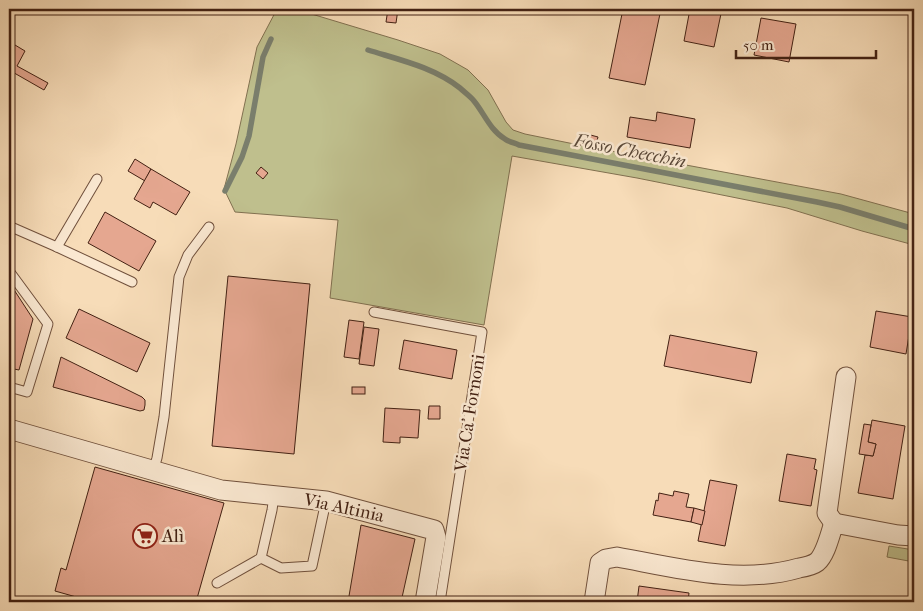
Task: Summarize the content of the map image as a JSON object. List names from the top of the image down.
{
  "streets": {
    "street": ["Via Altinia"],
    "lane": ["Via Ca' Fornoni"]
  },
  "water": ["Fosso Checchin"],
  "places": {
    "supermarket": ["Alì"]
  },
  "scale_bar": "50 m"
}
